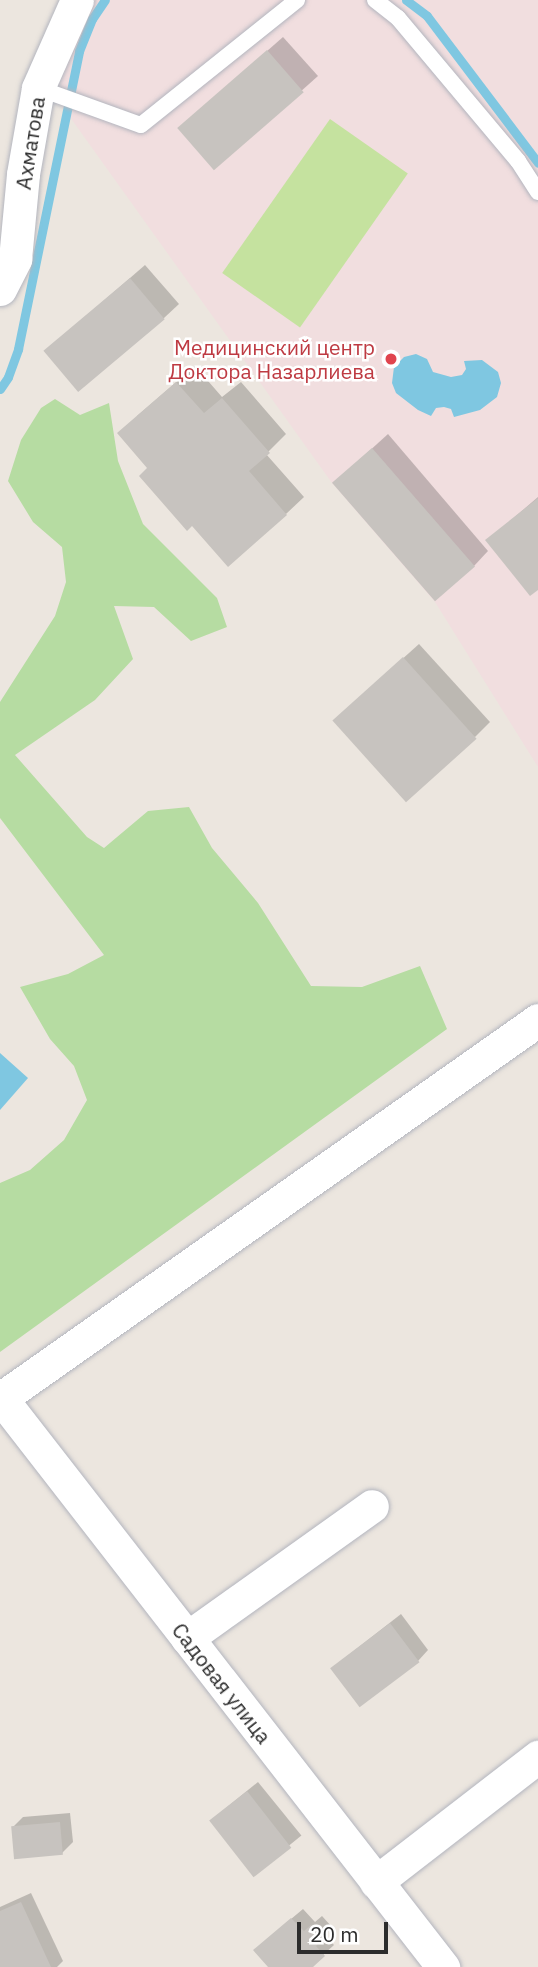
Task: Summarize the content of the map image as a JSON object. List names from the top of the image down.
{
  "streets": {
    "street": ["Ахматова", "Садовая улица"]
  },
  "places": ["Медицинский центр Доктора Назарлиева"],
  "scale_bar": "20 m"
}
